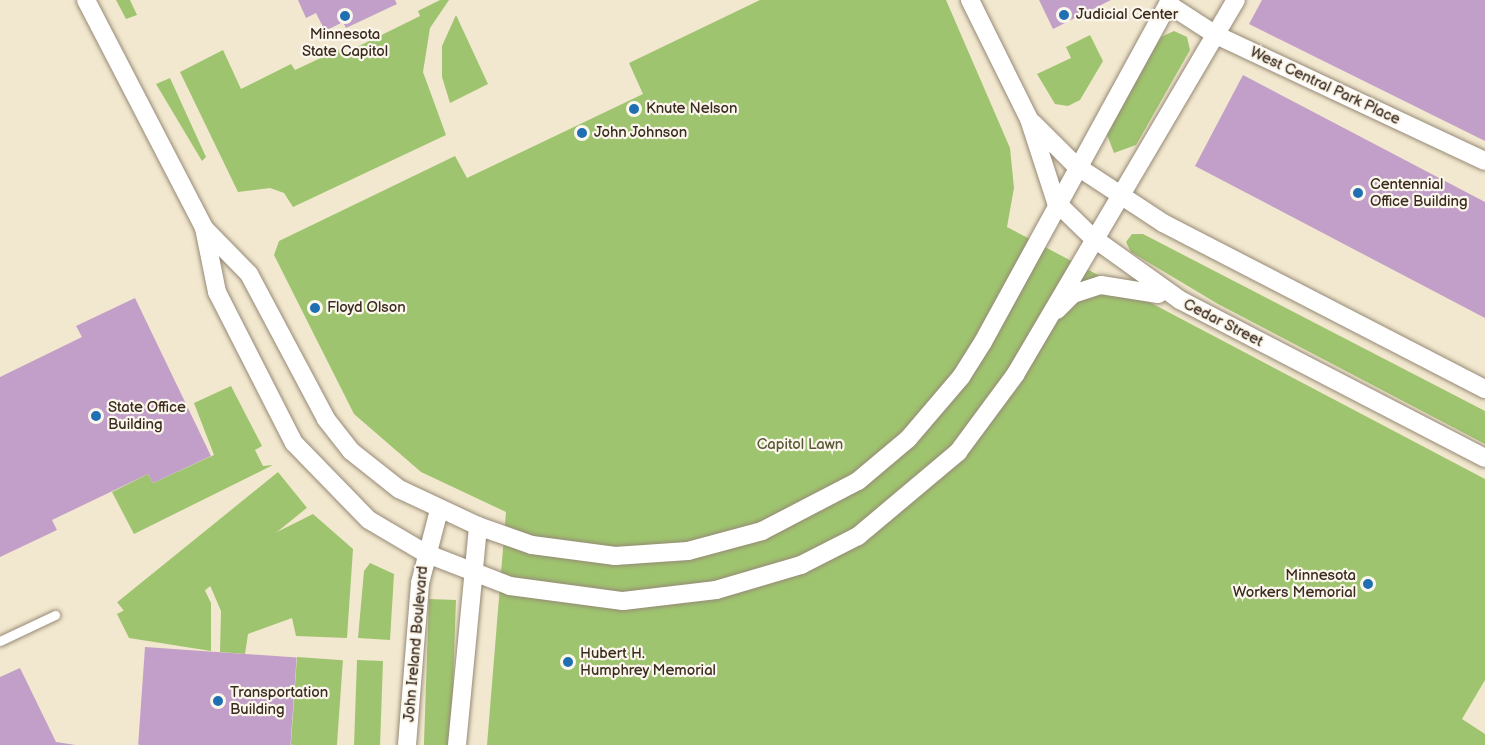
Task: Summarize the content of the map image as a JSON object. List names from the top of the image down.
{
  "streets": {
    "street": ["West Central Park Place", "Cedar Street", "John Ireland Boulevard"]
  },
  "parks": ["Capitol Lawn"],
  "places": [
    "Judicial Center",
    "Minnesota State Capitol",
    "Knute Nelson",
    "John Johnson",
    "Centennial Office Building",
    "Floyd Olson",
    "State Office Building",
    "Minnesota Workers Memorial",
    "Hubert H. Humphrey Memorial",
    "Transportation Building"
  ]
}
